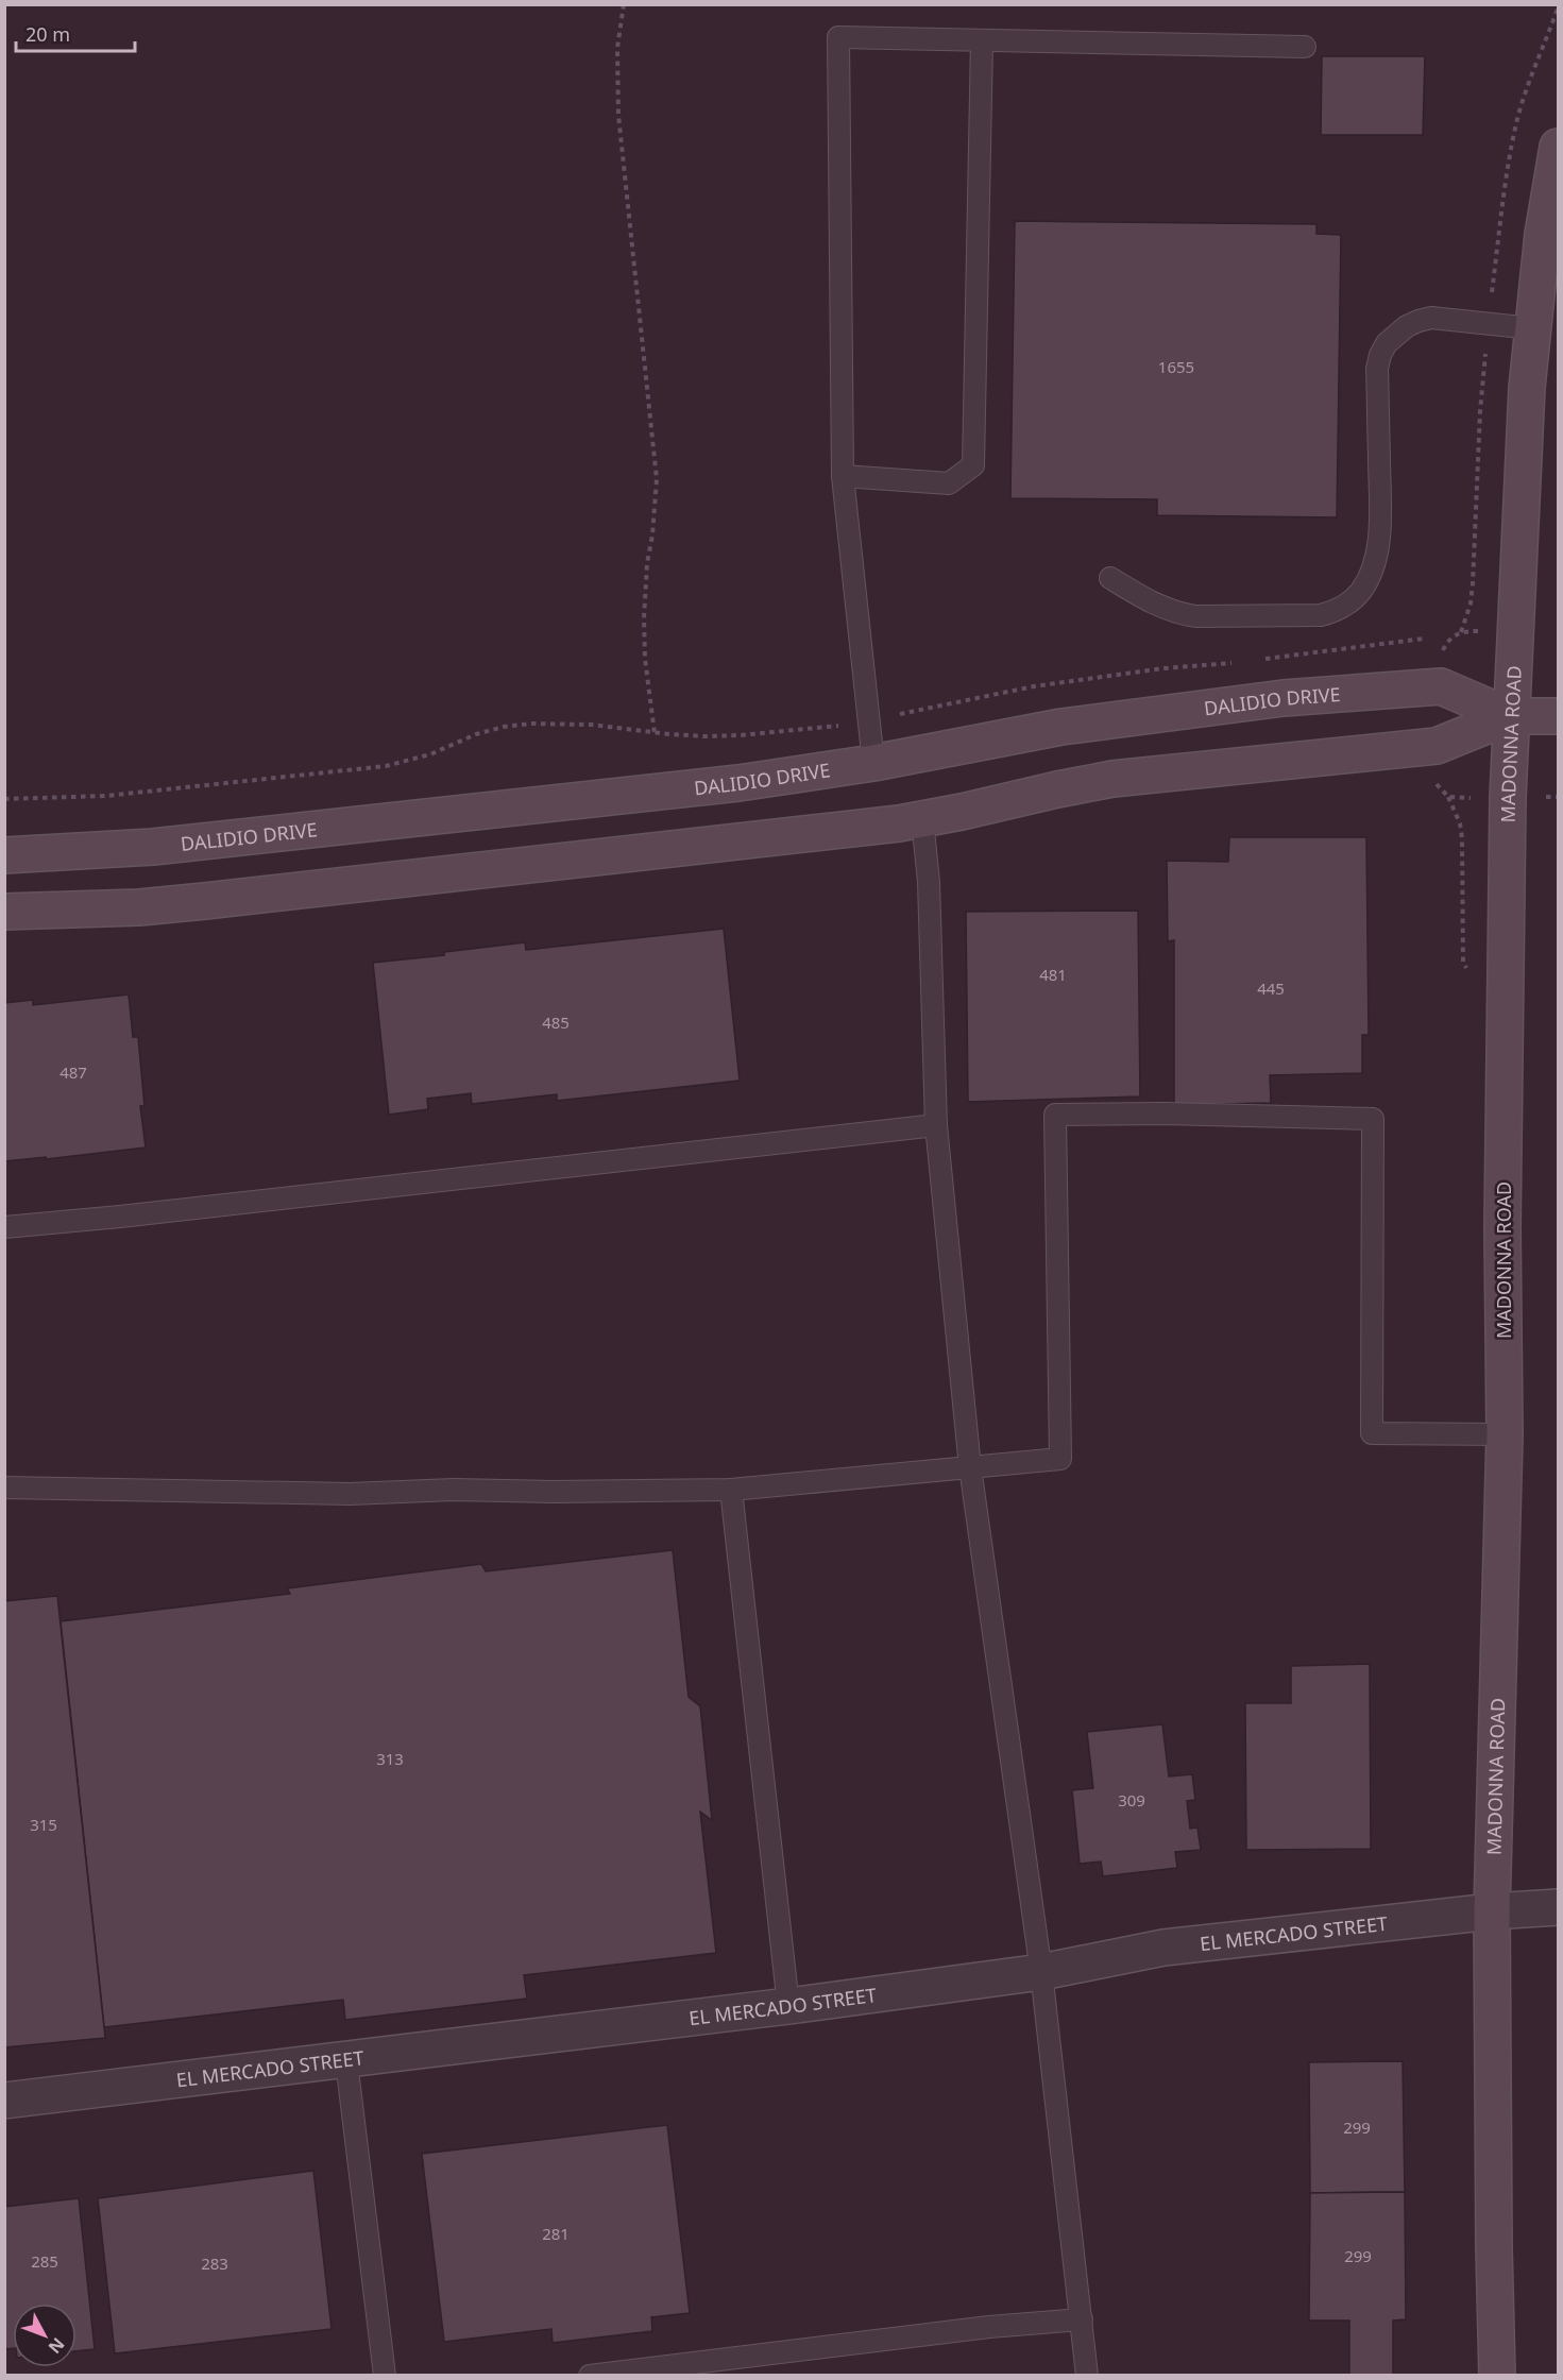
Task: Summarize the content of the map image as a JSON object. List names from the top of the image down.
{
  "streets": {
    "street": ["DALIDIO DRIVE", "MADONNA ROAD", "EL MERCADO STREET"]
  },
  "crossings": [
    ["DALIDIO DRIVE", "MADONNA ROAD"],
    ["MADONNA ROAD", "EL MERCADO STREET"]
  ],
  "house_numbers": [
    "1655",
    "481",
    "445",
    "485",
    "487",
    "313",
    "309",
    "315",
    "299",
    "281",
    "299",
    "285",
    "283"
  ],
  "scale_bar": "20 m",
  "north": "bottom right"
}
